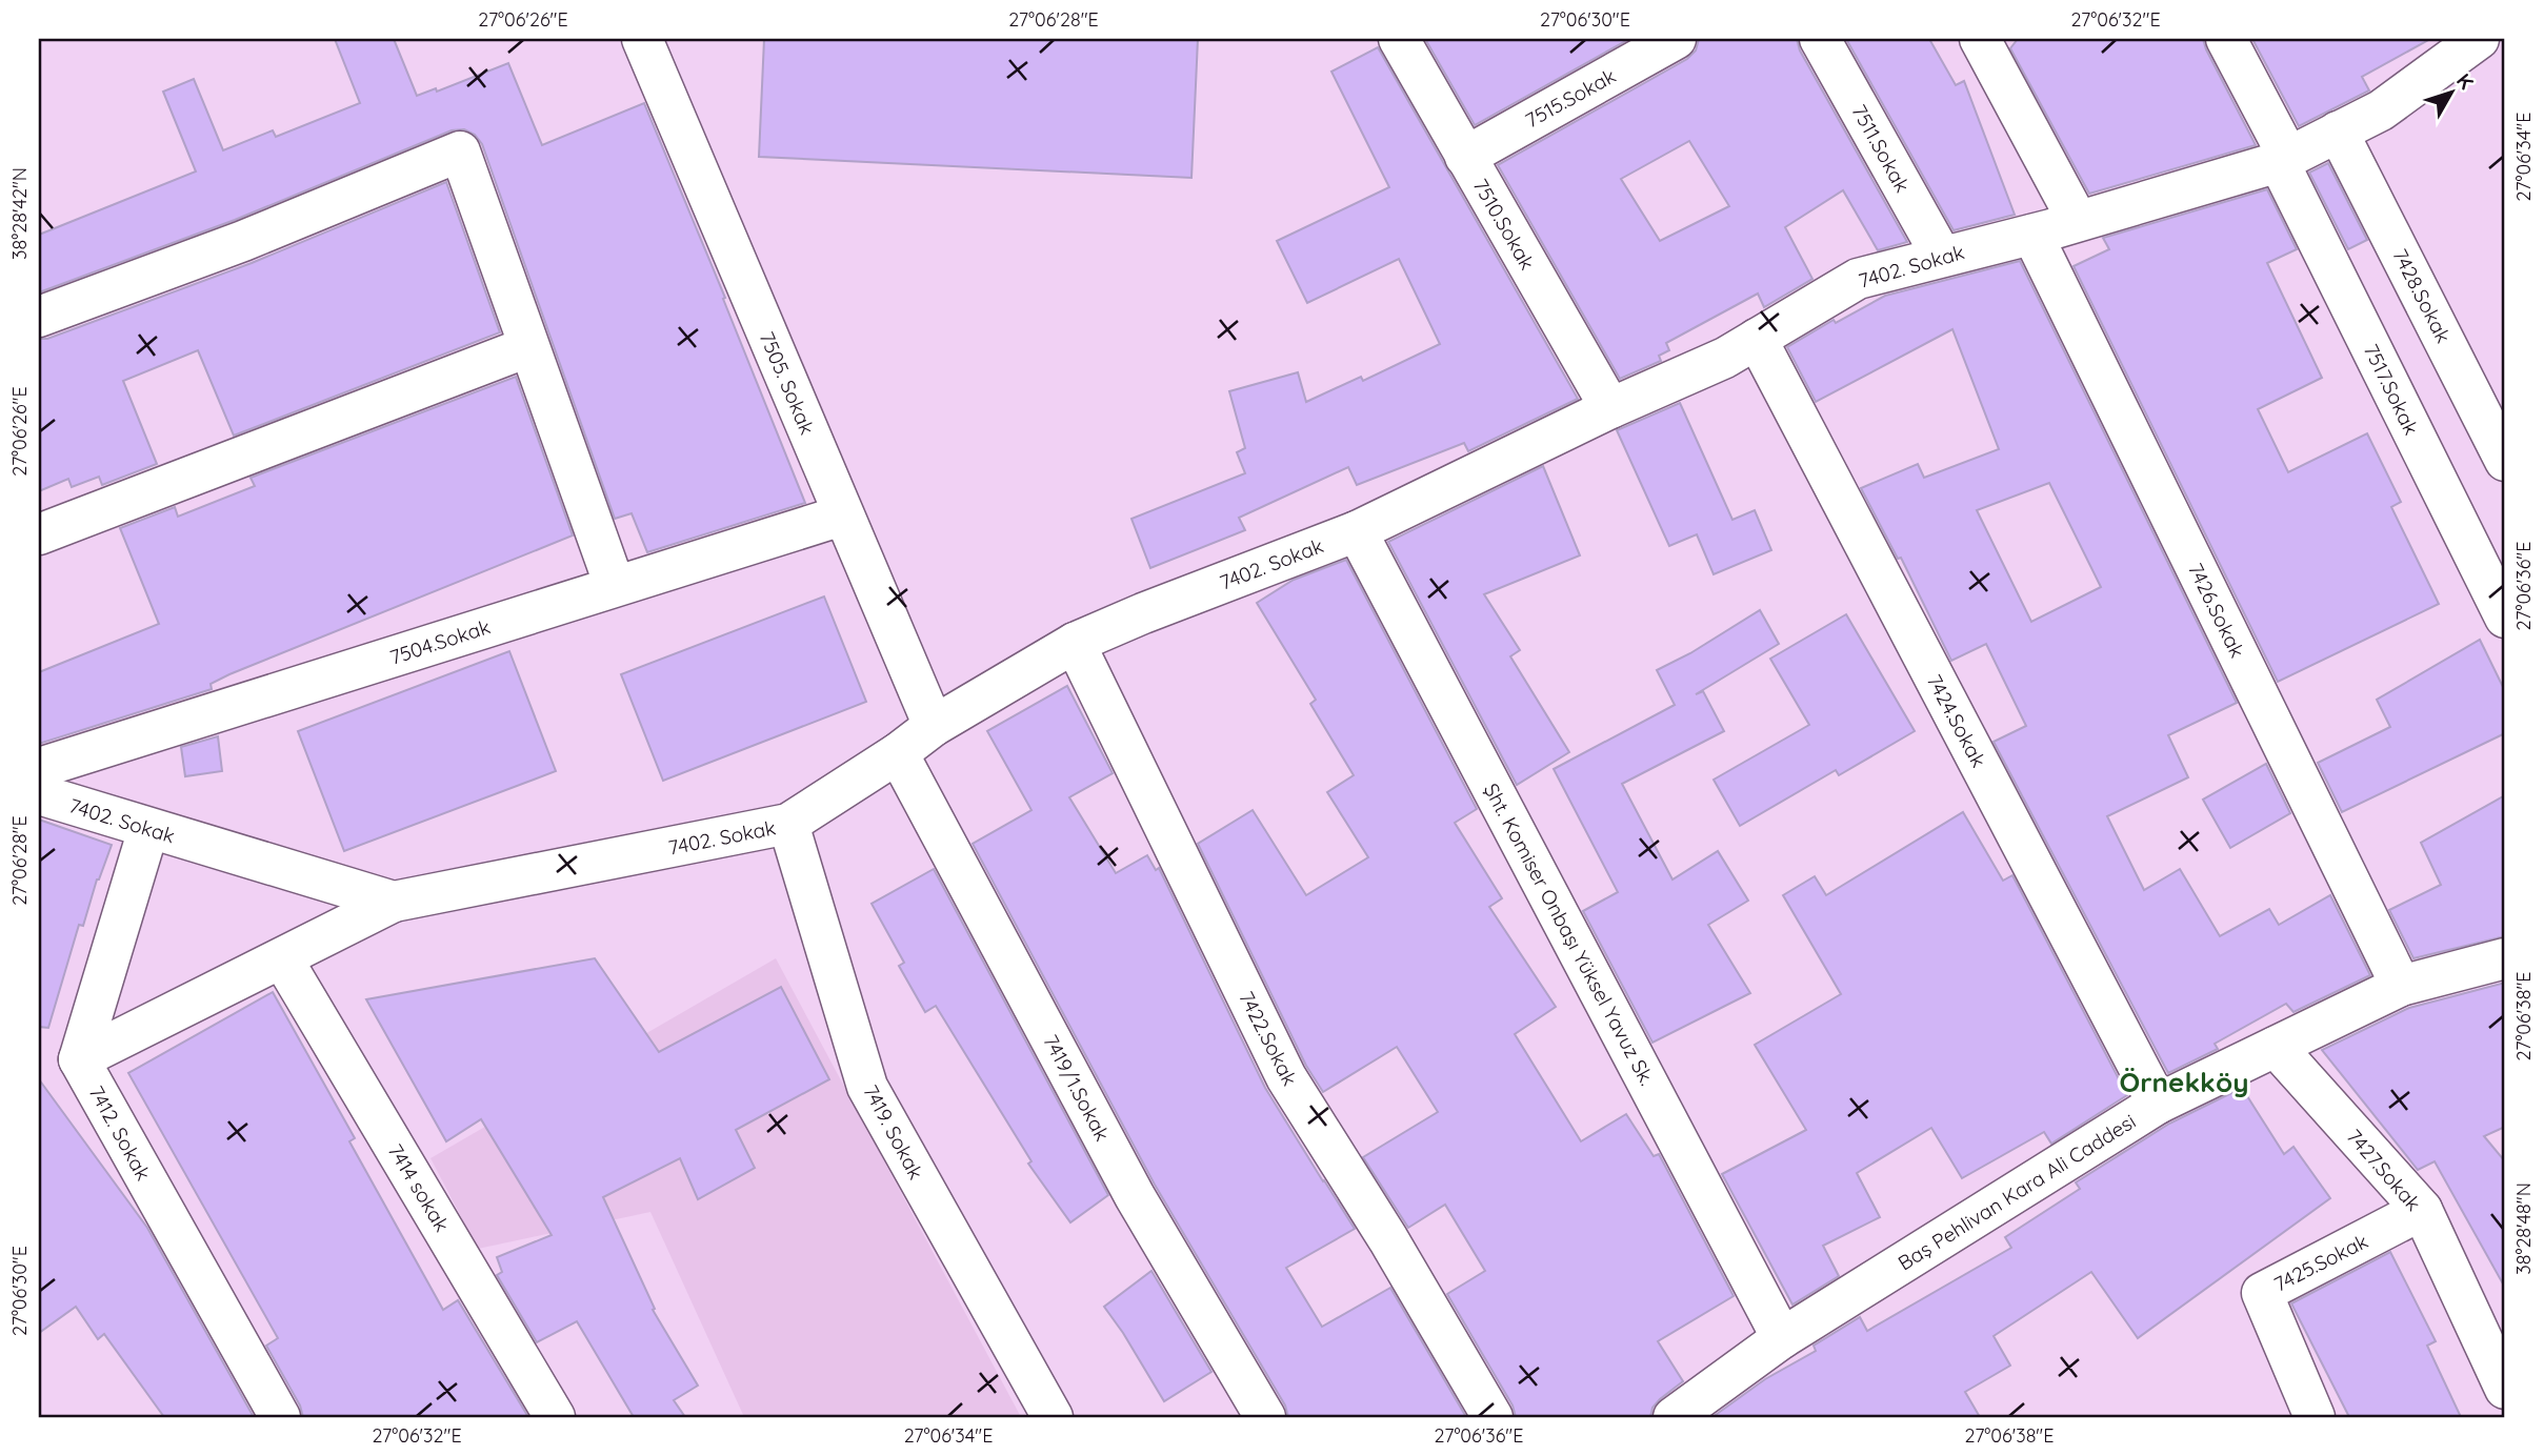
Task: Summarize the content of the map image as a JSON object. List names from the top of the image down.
{
  "streets": {
    "street": [
      "7515.Sokak",
      "7511.Sokak",
      "7510.Sokak",
      "7402. Sokak",
      "7428.Sokak",
      "7505. Sokak",
      "7517.Sokak",
      "7426.Sokak",
      "7504.Sokak",
      "7424.Sokak",
      "Şht. Komiser Onbaşı Yüksel Yavuz Sk.",
      "7422.Sokak",
      "7419/1.Sokak",
      "7419. Sokak",
      "7412. Sokak",
      "7427.Sokak",
      "7414 sokak",
      "Baş Pehlivan Kara Ali Caddesi",
      "7425.Sokak"
    ]
  },
  "crossings": [
    ["7515.Sokak", "7510.Sokak"],
    ["7511.Sokak", "7402. Sokak"],
    ["7510.Sokak", "7402. Sokak"],
    ["7402. Sokak", "7428.Sokak"],
    ["7402. Sokak", "7505. Sokak"],
    ["7402. Sokak", "7517.Sokak"],
    ["7402. Sokak", "7426.Sokak"],
    ["7402. Sokak", "7424.Sokak"],
    ["7402. Sokak", "Şht. Komiser Onbaşı Yüksel Yavuz Sk."],
    ["7402. Sokak", "7422.Sokak"],
    ["7402. Sokak", "7419/1.Sokak"],
    ["7402. Sokak", "7419. Sokak"],
    ["7505. Sokak", "7504.Sokak"],
    ["7426.Sokak", "Baş Pehlivan Kara Ali Caddesi"],
    ["7424.Sokak", "Baş Pehlivan Kara Ali Caddesi"],
    ["Şht. Komiser Onbaşı Yüksel Yavuz Sk.", "Baş Pehlivan Kara Ali Caddesi"],
    ["7427.Sokak", "Baş Pehlivan Kara Ali Caddesi"],
    ["7427.Sokak", "7425.Sokak"]
  ],
  "districts": ["Örnekköy"],
  "north": "top right",
  "coordinates": [
    "27°06'26\"E",
    "27°06'28\"E",
    "27°06'30\"E",
    "27°06'32\"E",
    "27°06'34\"E",
    "38°28'42\"N",
    "27°06'36\"E",
    "27°06'38\"E",
    "38°28'48\"N"
  ]
}
